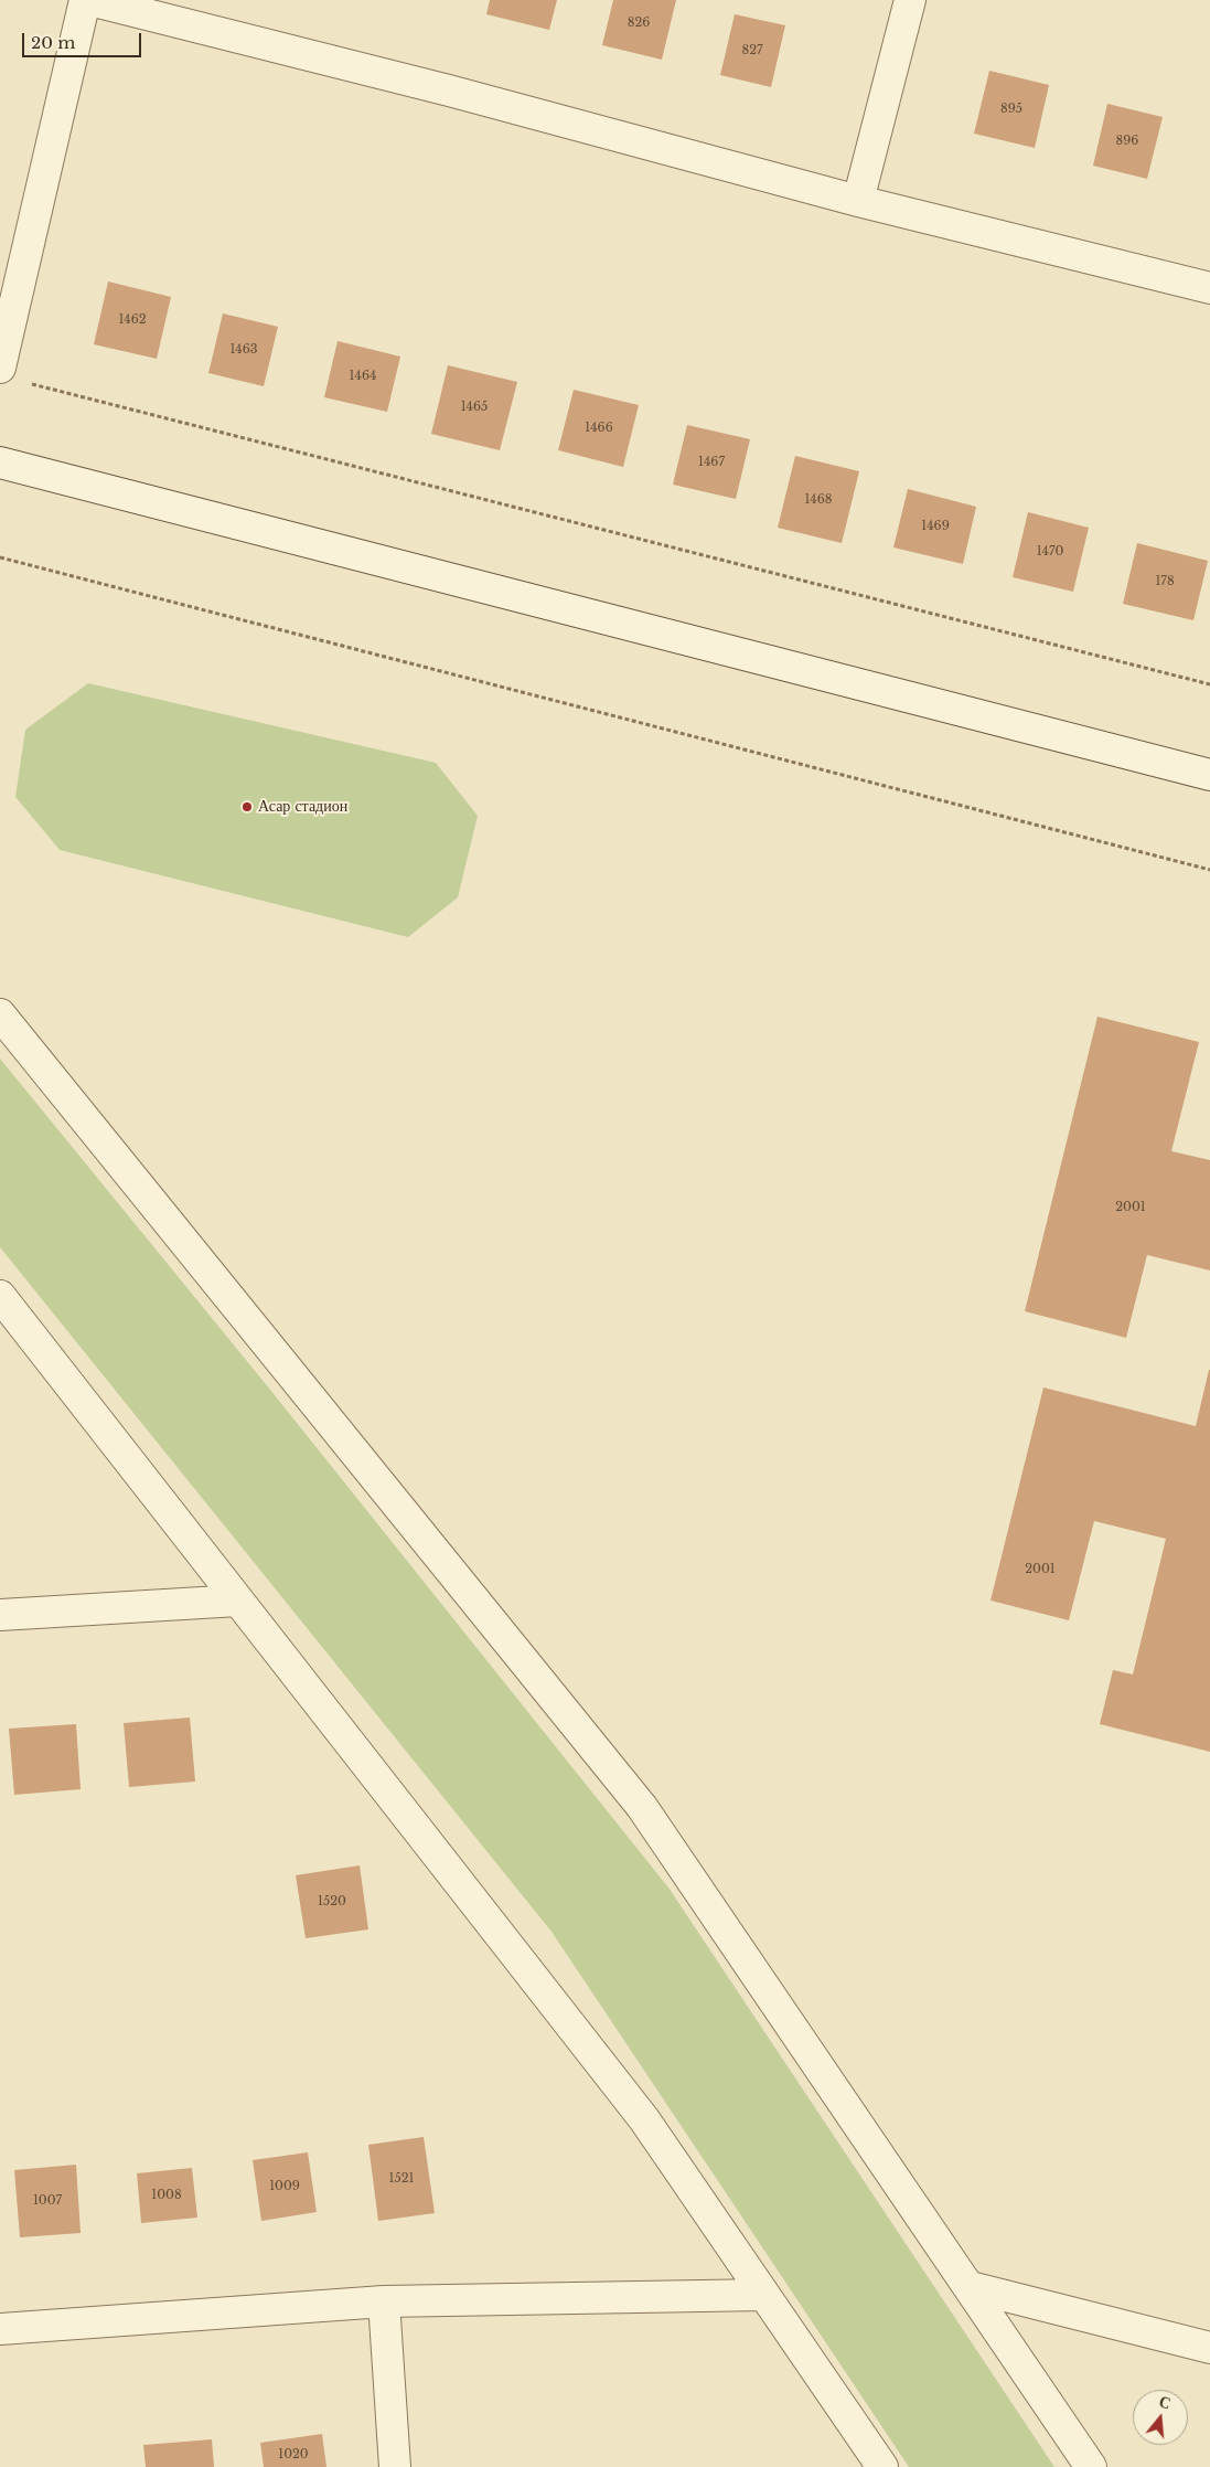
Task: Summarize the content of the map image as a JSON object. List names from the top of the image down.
{
  "places": ["Асар стадион"],
  "house_numbers": [
    "826",
    "827",
    "895",
    "896",
    "1462",
    "1463",
    "1464",
    "1465",
    "1466",
    "1467",
    "1468",
    "1469",
    "1470",
    "178",
    "2001",
    "2001",
    "1520",
    "1521",
    "1009",
    "1008",
    "1007",
    "1020"
  ],
  "scale_bar": "20 m",
  "north": "top"
}
